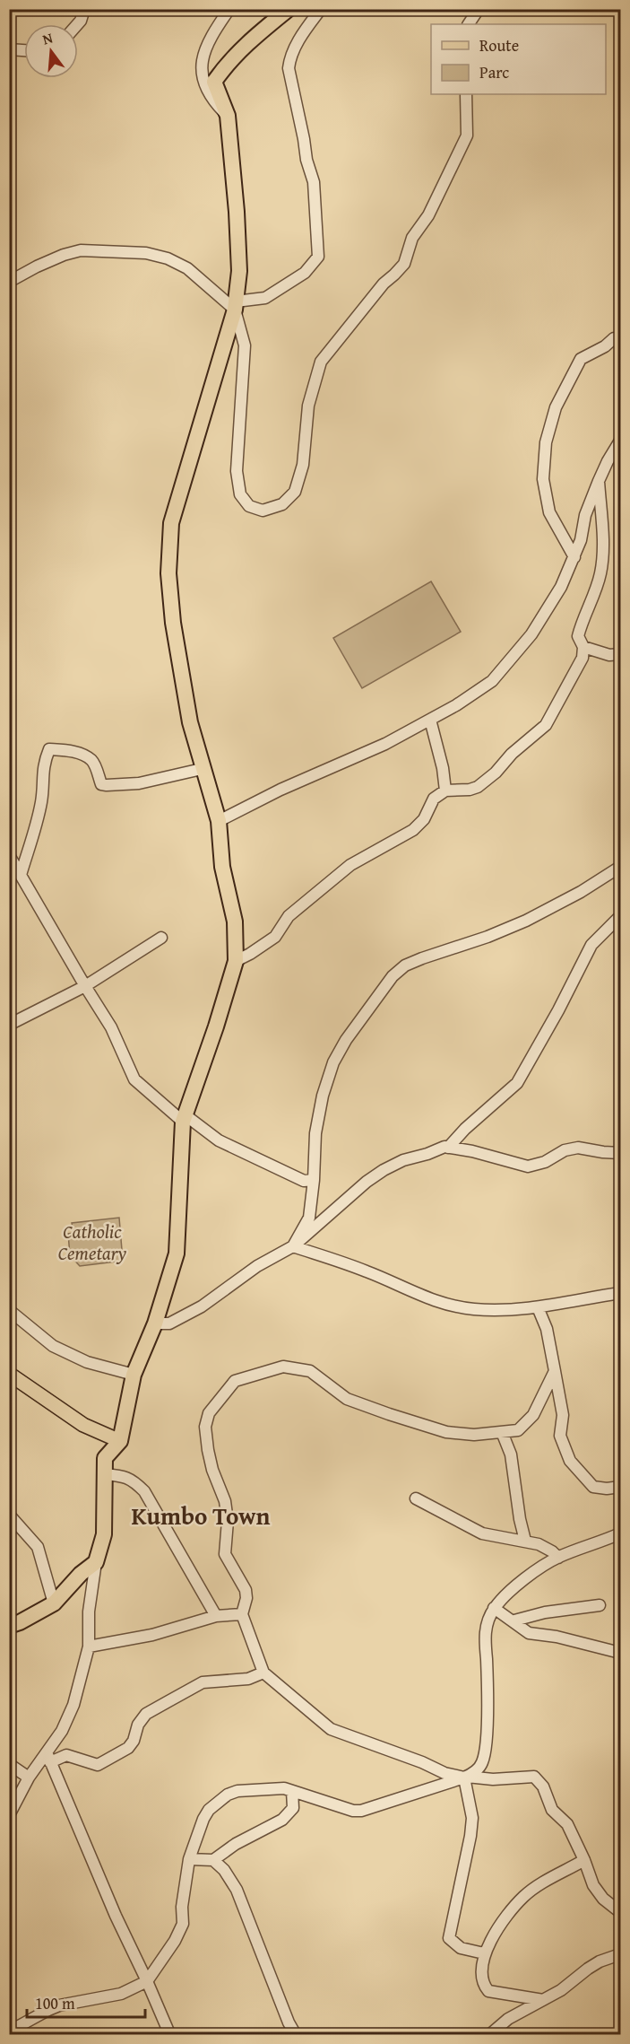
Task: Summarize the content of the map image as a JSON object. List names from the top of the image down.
{
  "districts": ["Kumbo Town"],
  "parks": ["Catholic Cemetary"],
  "legend": ["Route", "Parc"],
  "scale_bar": "100 m",
  "north": "top"
}
